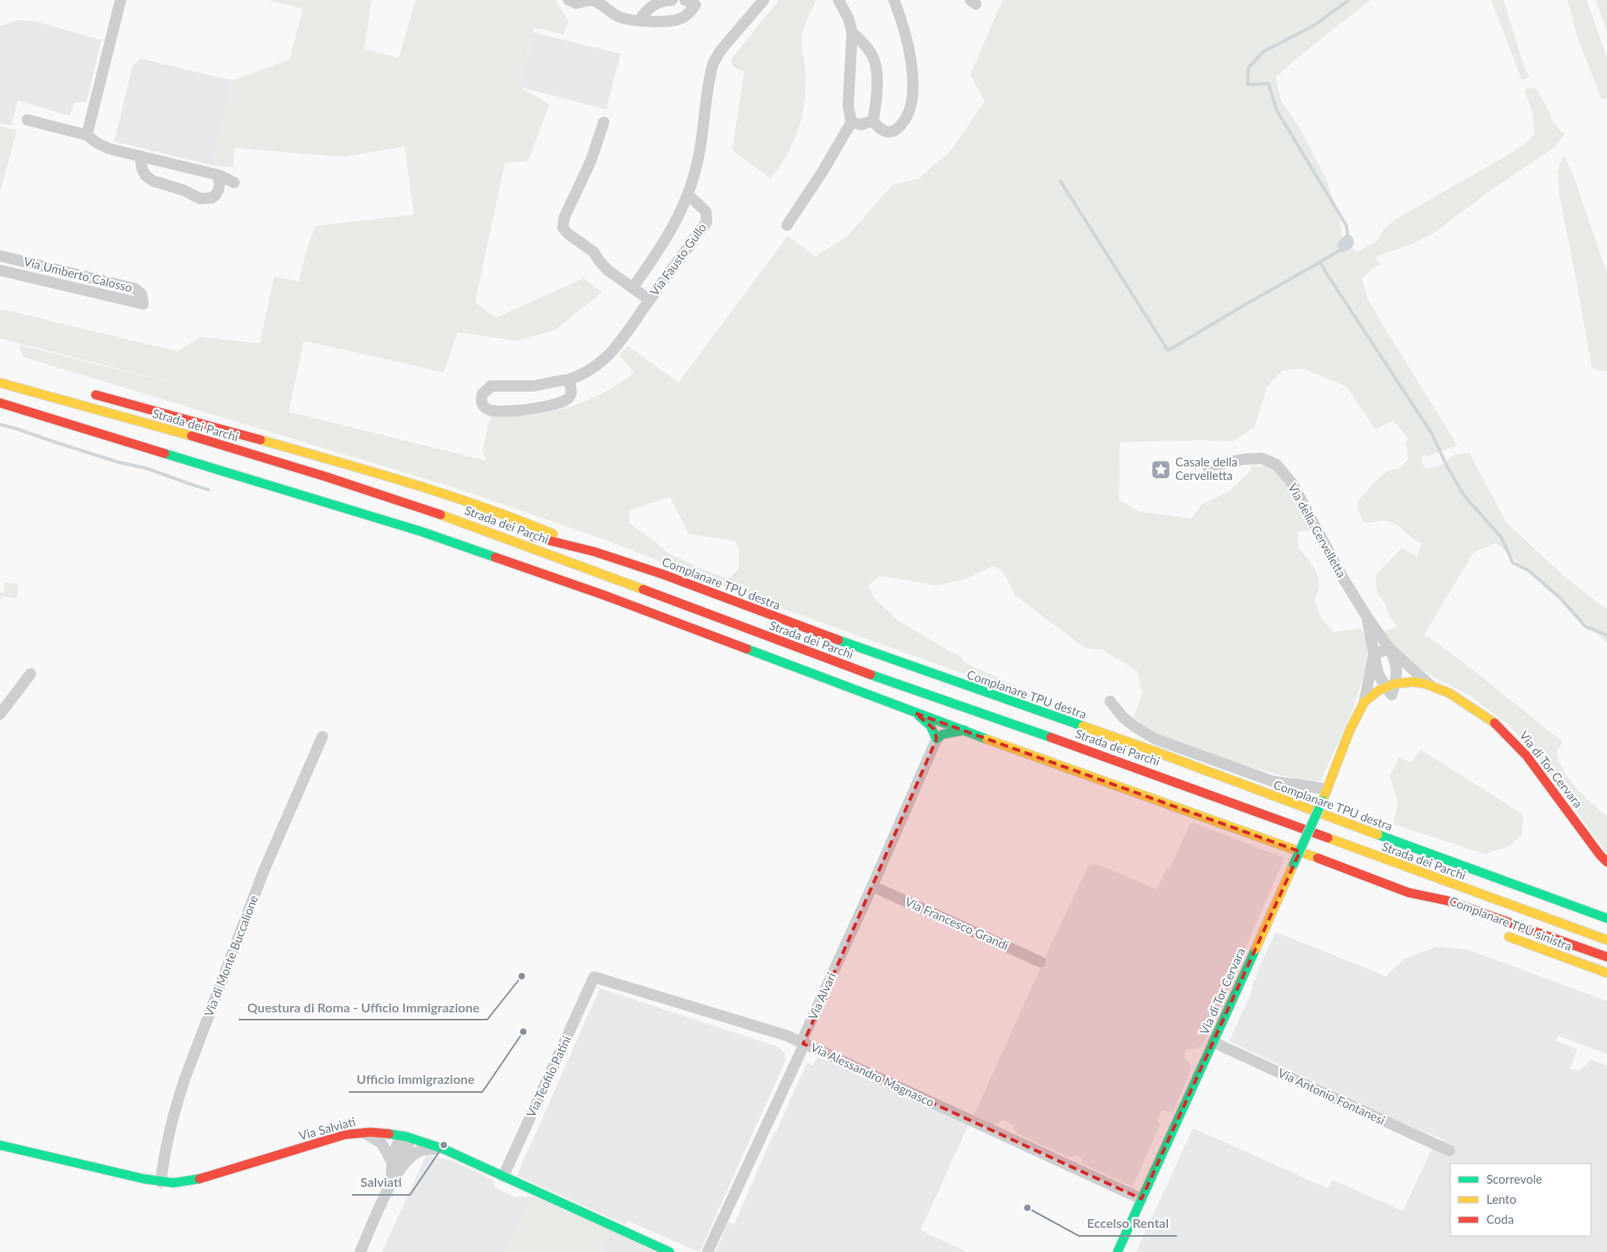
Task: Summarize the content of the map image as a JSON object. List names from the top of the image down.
{
  "streets": {
    "main road": [
      "Strada dei Parchi",
      "Complanare TPU destra",
      "Via di Tor Cervara",
      "Complanare TPU sinistra",
      "Via Salviati"
    ],
    "street": [
      "Via Fausto Gullo",
      "Via Umberto Calosso",
      "Via della Cervelletta",
      "Via Francesco Grandi",
      "Via di Monte Buccalione",
      "Via Alvari",
      "Via Alessandro Magnasco",
      "Via Teofilo Patini",
      "Via Antonio Fontanesi"
    ]
  },
  "crossings": [
    ["Via di Tor Cervara", "Via Alessandro Magnasco"],
    ["Via di Tor Cervara", "Via Antonio Fontanesi"],
    ["Via Francesco Grandi", "Via Alvari"],
    ["Via di Monte Buccalione", "Via Salviati"],
    ["Via Alvari", "Via Alessandro Magnasco"],
    ["Via Alessandro Magnasco", "Via Teofilo Patini"],
    ["Via Teofilo Patini", "Via Salviati"]
  ],
  "places": {
    "place": ["Casale della Cervelletta"],
    "other": [
      "Questura di Roma - Ufficio Immigrazione",
      "Ufficio immigrazione",
      "Salviati",
      "Eccelso Rental"
    ]
  },
  "legend": ["Scorrevole", "Lento", "Coda"]
}
